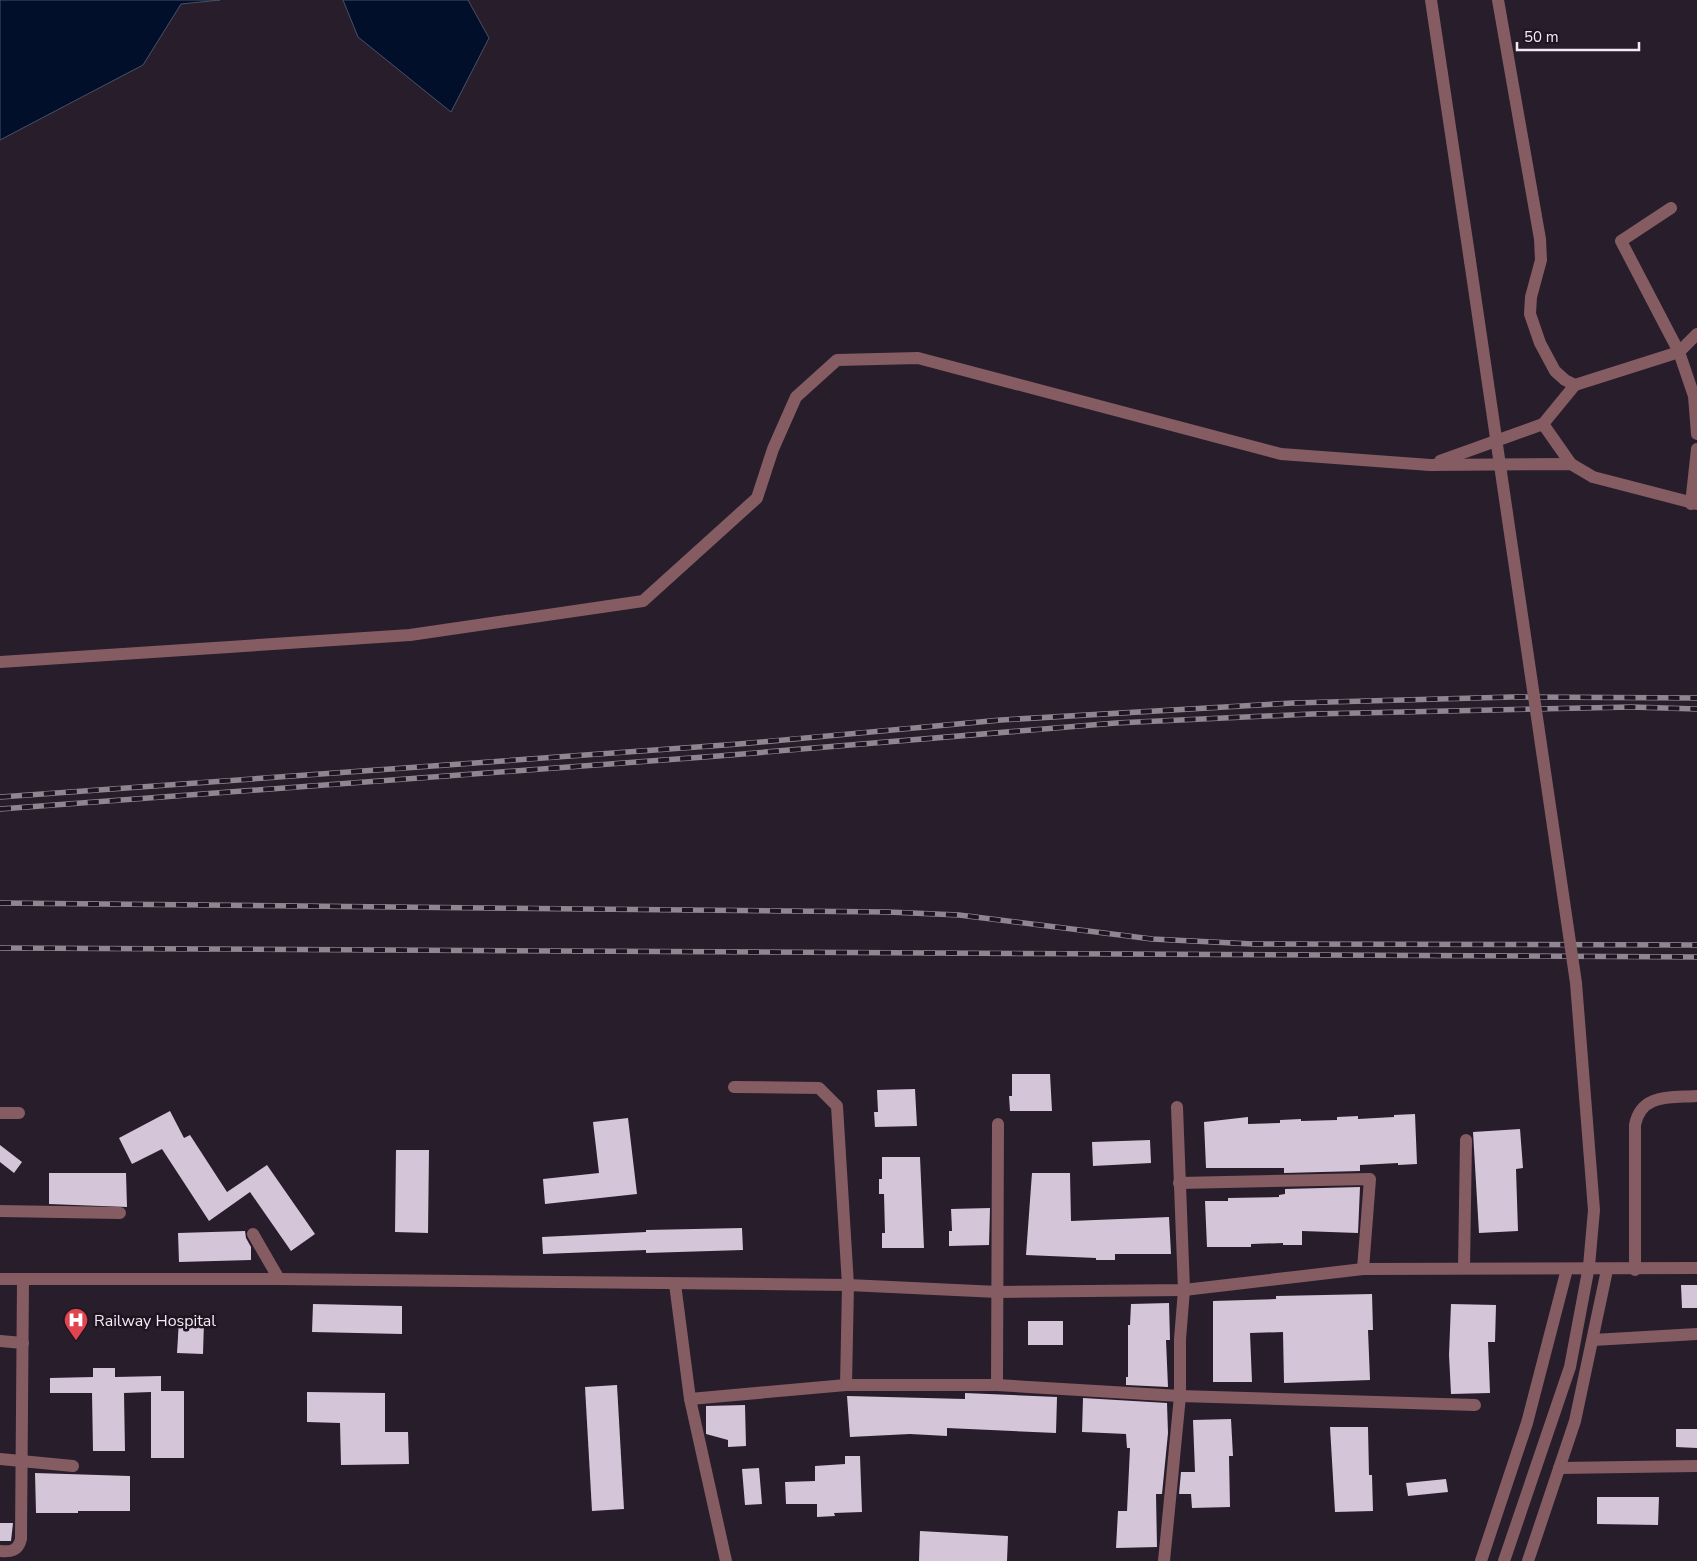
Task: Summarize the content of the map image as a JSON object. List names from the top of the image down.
{
  "places": {
    "hospital": ["Railway Hospital"]
  },
  "scale_bar": "50 m"
}
